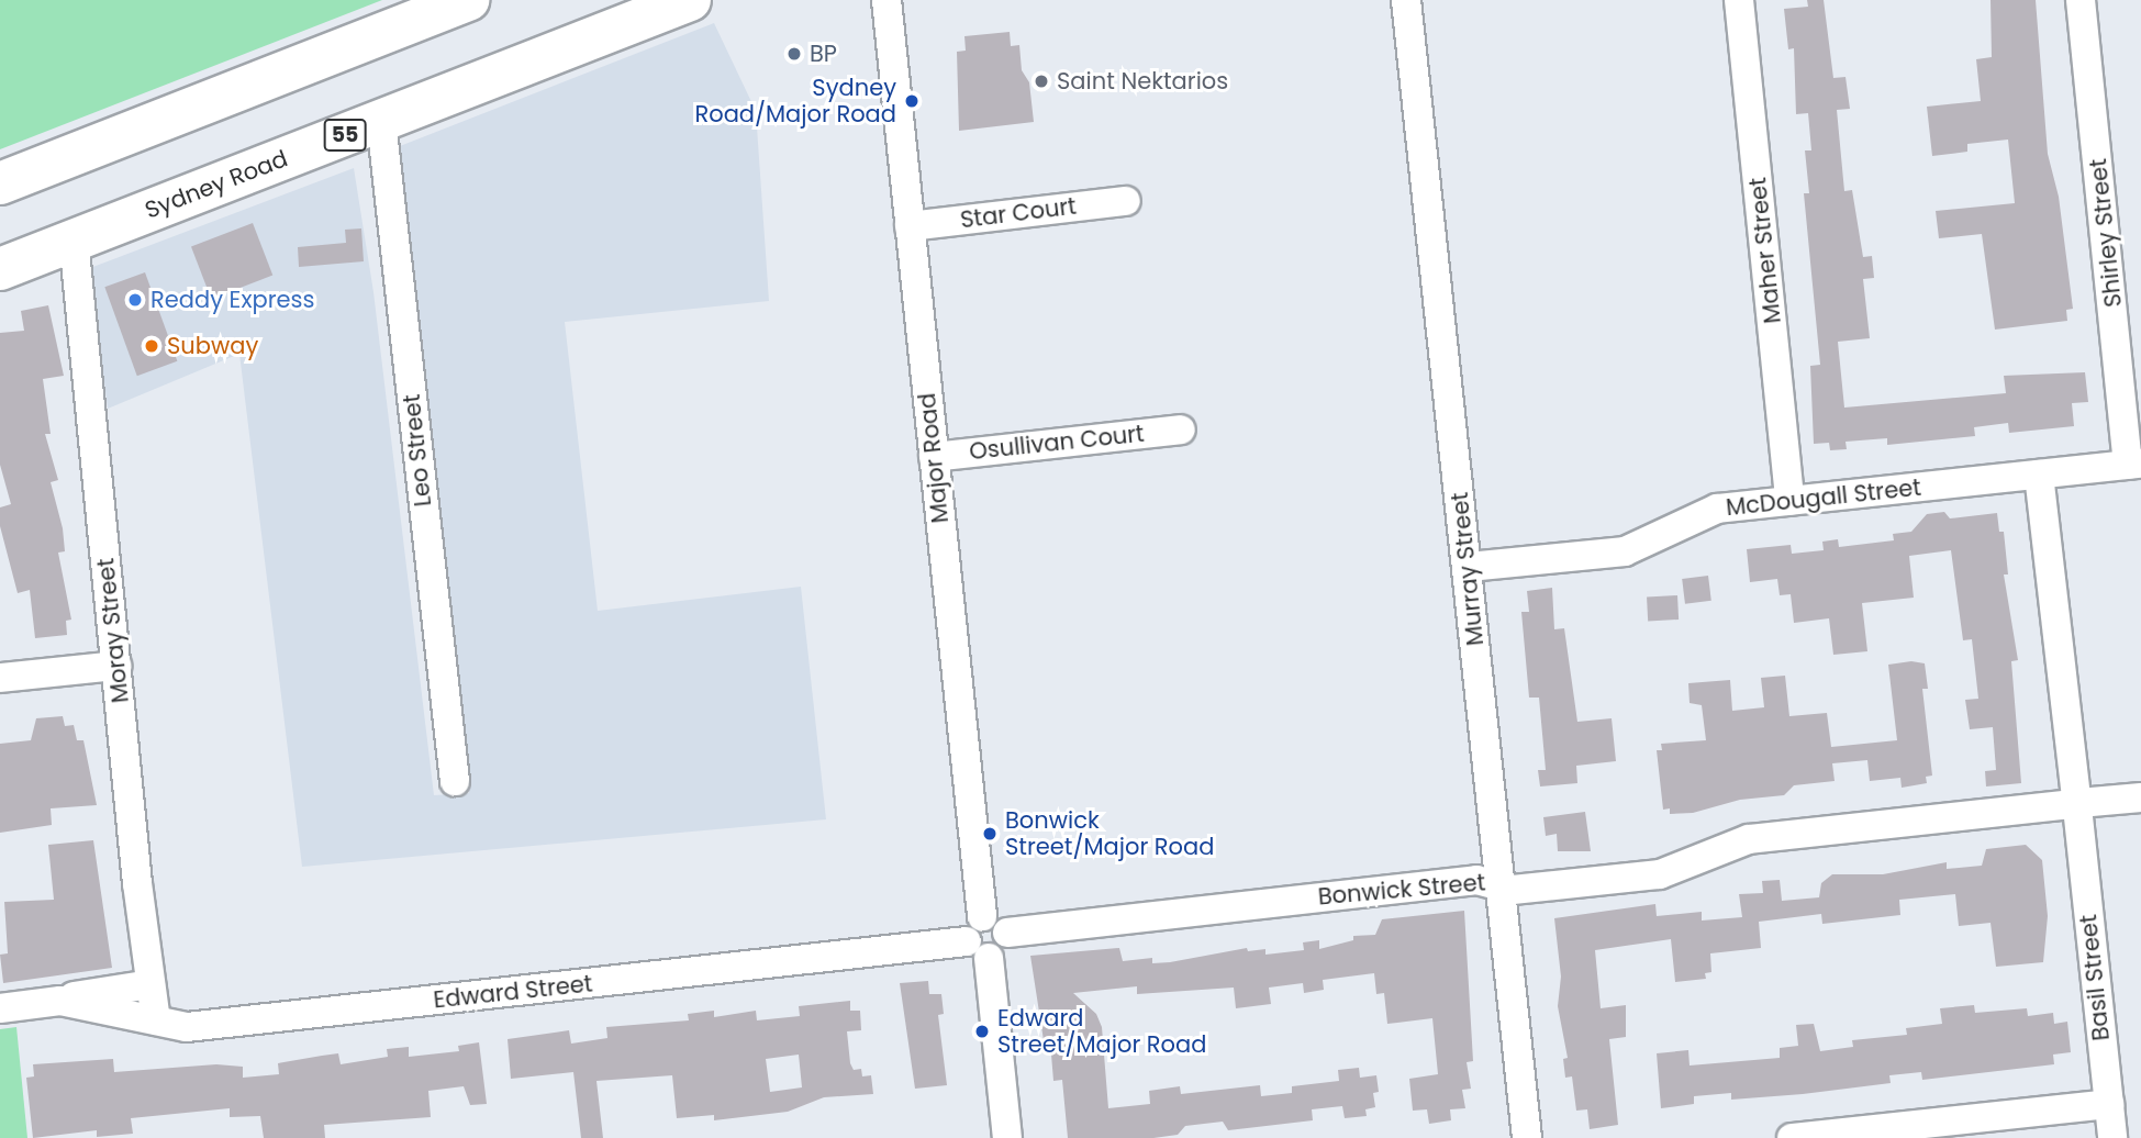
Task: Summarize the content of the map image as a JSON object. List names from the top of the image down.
{
  "streets": {
    "highway": ["55", "Sydney Road"],
    "street": [
      "Star Court",
      "Shirley Street",
      "Maher Street",
      "Osullivan Court",
      "Leo Street",
      "Major Road",
      "McDougall Street",
      "Murray Street",
      "Moray Street",
      "Bonwick Street",
      "Basil Street",
      "Edward Street"
    ]
  },
  "crossings": [
    ["Sydney Road", "Leo Street"],
    ["Sydney Road", "Moray Street"],
    ["Star Court", "Major Road"],
    ["Shirley Street", "McDougall Street"],
    ["Maher Street", "McDougall Street"],
    ["Osullivan Court", "Major Road"],
    ["Major Road", "Bonwick Street"],
    ["Major Road", "Edward Street"],
    ["McDougall Street", "Murray Street"],
    ["McDougall Street", "Basil Street"],
    ["Murray Street", "Bonwick Street"],
    ["Moray Street", "Edward Street"],
    ["Bonwick Street", "Basil Street"],
    ["Bonwick Street", "Edward Street"]
  ],
  "places": [
    "BP",
    "Saint Nektarios",
    "Sydney Road/Major Road",
    "Reddy Express",
    "Subway",
    "Bonwick Street/Major Road",
    "Edward Street/Major Road"
  ]
}
